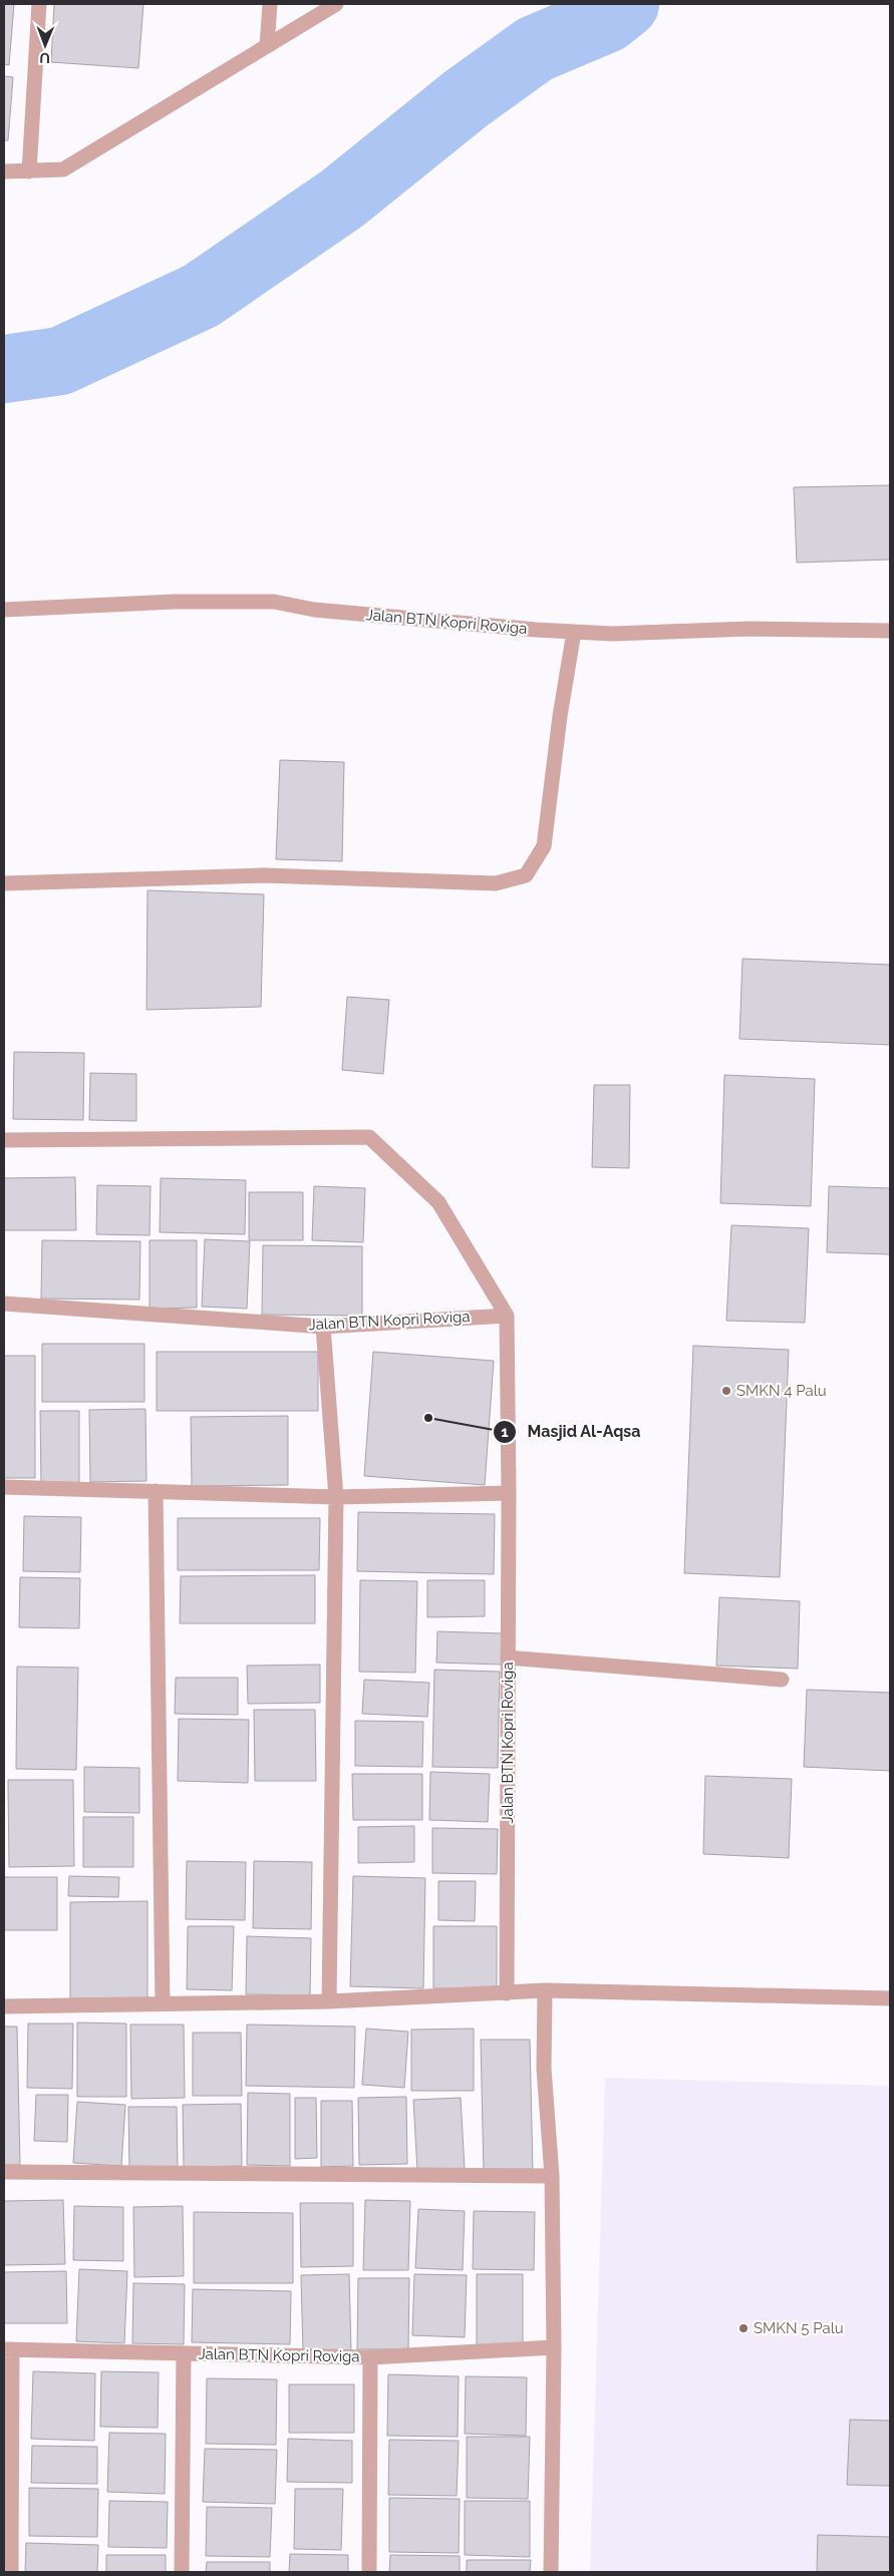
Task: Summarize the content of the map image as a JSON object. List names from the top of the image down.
{
  "streets": {
    "street": ["Jalan BTN Kopri Roviga"]
  },
  "places": ["SMKN 4 Palu", "Masjid Al-Aqsa", "SMKN 5 Palu"],
  "north": "bottom"
}
